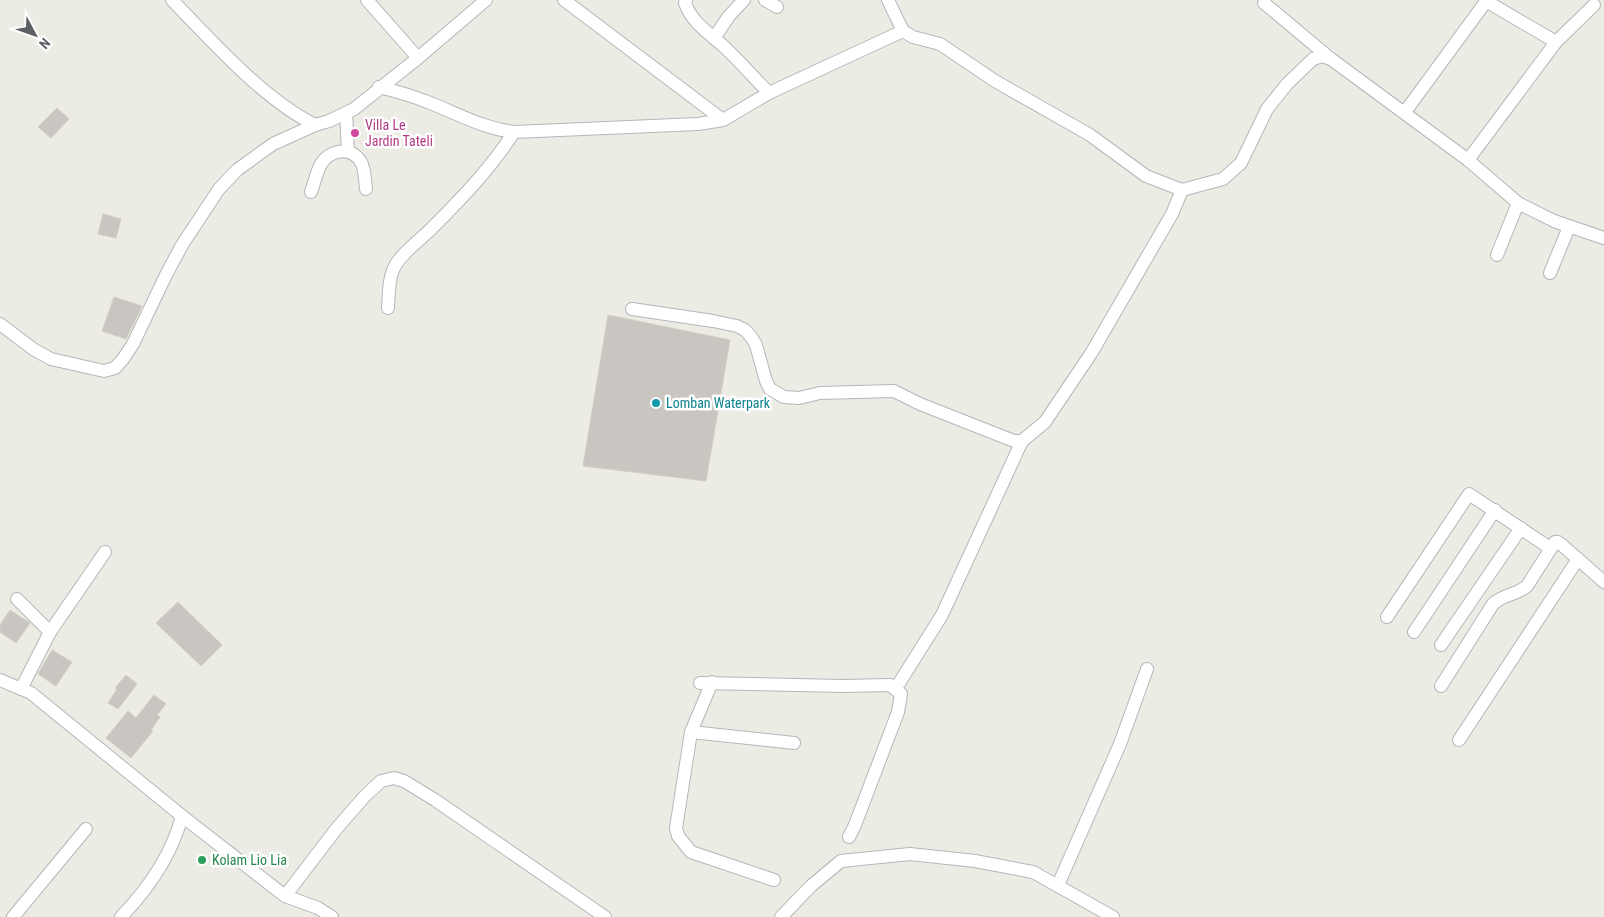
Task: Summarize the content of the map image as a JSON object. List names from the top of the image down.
{
  "places": ["Villa Le Jardin Tateli", "Lomban Waterpark", "Kolam Lio Lia"],
  "north": "bottom right"
}
